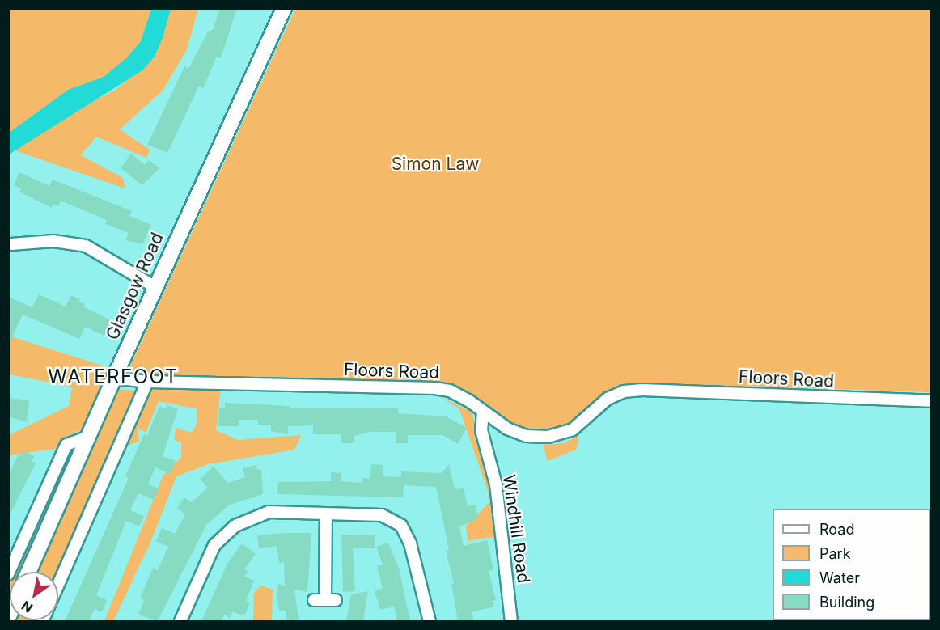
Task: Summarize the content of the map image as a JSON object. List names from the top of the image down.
{
  "streets": {
    "main road": ["Glasgow Road"],
    "street": ["Floors Road", "Windhill Road"]
  },
  "crossings": [
    ["Glasgow Road", "Floors Road"],
    ["Floors Road", "Windhill Road"]
  ],
  "districts": ["WATERFOOT"],
  "parks": ["Simon Law"],
  "legend": [
    "Road",
    "Park",
    "Water",
    "Building"
  ],
  "north": "bottom left"
}
